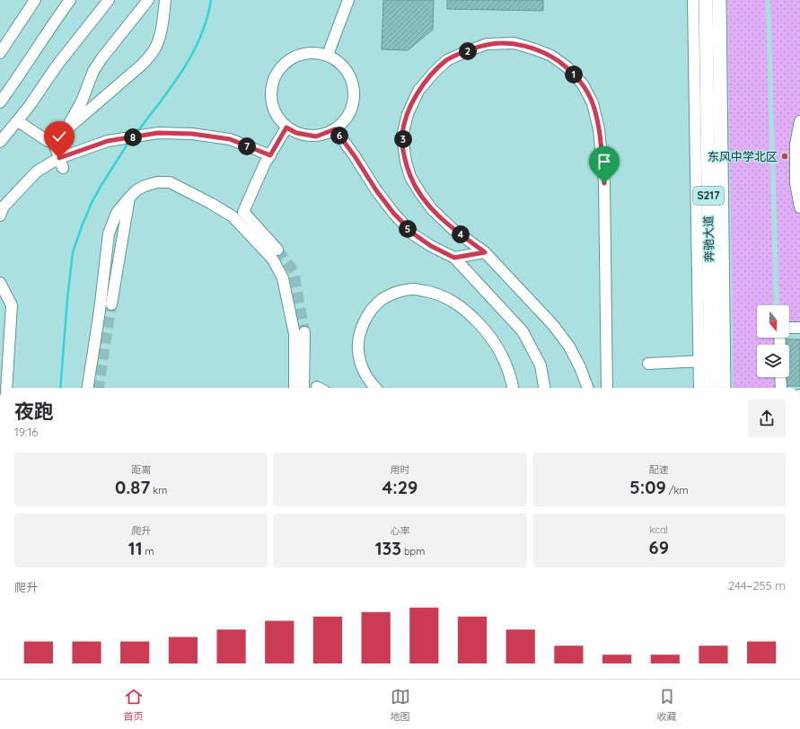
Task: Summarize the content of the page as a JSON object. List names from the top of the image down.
{
  "streets": {
    "main road": ["S217", "奔驰大道"]
  },
  "places": ["东风中学北区"],
  "north": "bottom",
  "page": {
    "pins": [
      "2",
      "1",
      "6",
      "8",
      "3",
      "7",
      "5",
      "4"
    ],
    "heading": ["夜跑", "19:16"],
    "stats": [
      ["距离", "0.87 km"],
      ["用时", "4:29"],
      ["配速", "5:09 /km"],
      ["爬升", "11 m"],
      ["心率", "133 bpm"],
      ["kcal", "69"]
    ],
    "chart": ["爬升", "244–255 m"],
    "tabs": ["首页", "地图", "收藏"]
  }
}
